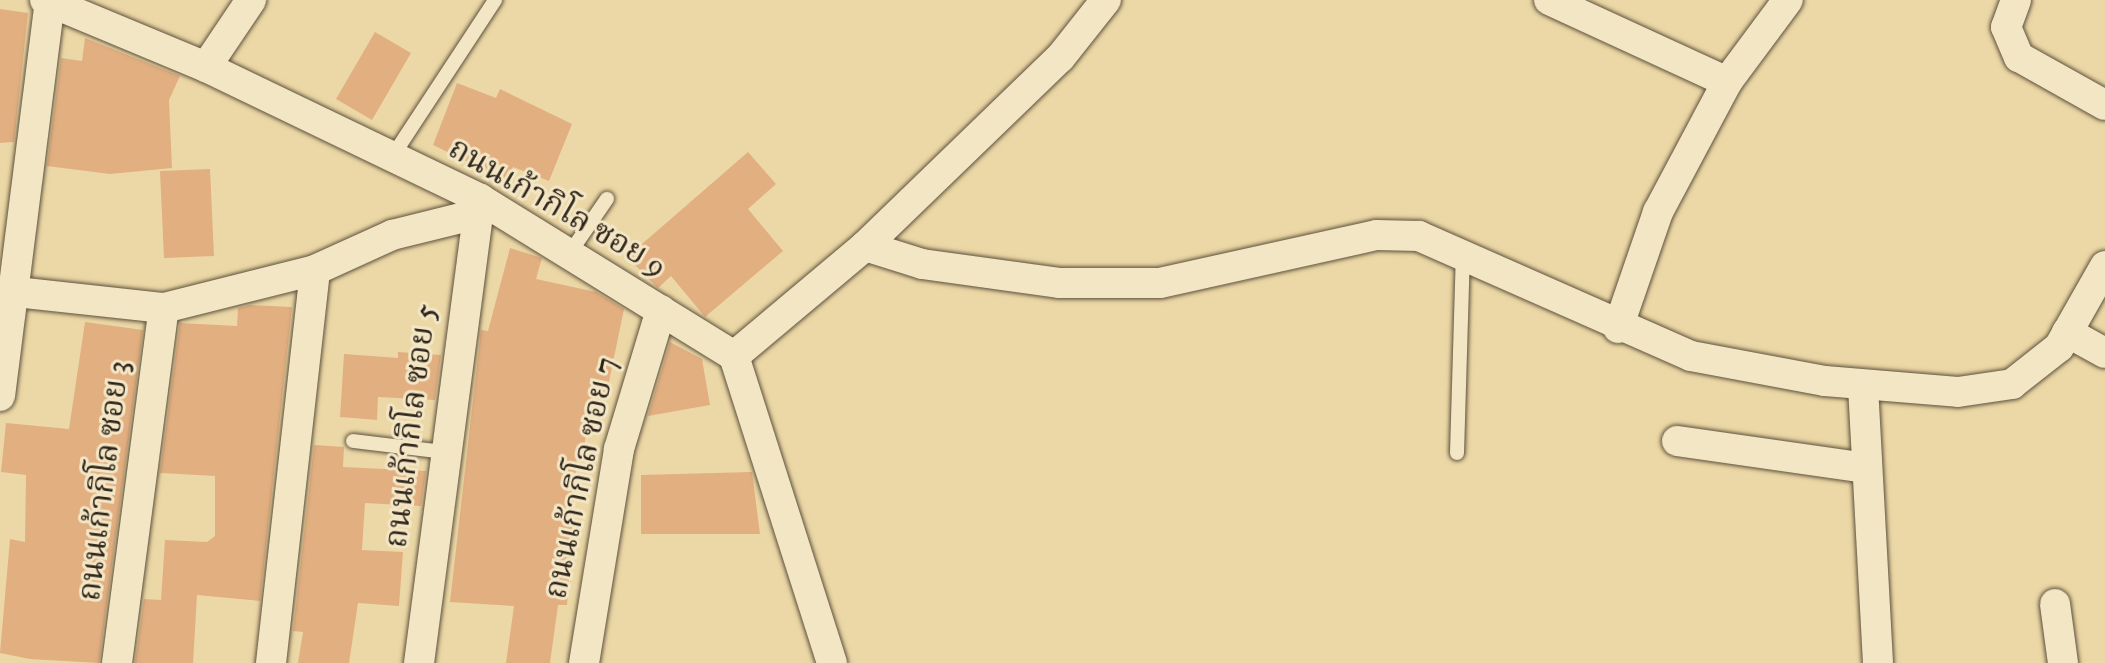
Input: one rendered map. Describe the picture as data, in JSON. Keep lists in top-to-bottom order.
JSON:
{
  "streets": {
    "street": [
      "ถนนเก้ากิโล ซอย 9",
      "ถนนเก้ากิโล ซอย 5",
      "ถนนเก้ากิโล ซอย 7",
      "ถนนเก้ากิโล ซอย 3"
    ]
  },
  "crossings": [
    ["ถนนเก้ากิโล ซอย 9", "ถนนเก้ากิโล ซอย 5"],
    ["ถนนเก้ากิโล ซอย 9", "ถนนเก้ากิโล ซอย 7"]
  ]
}
